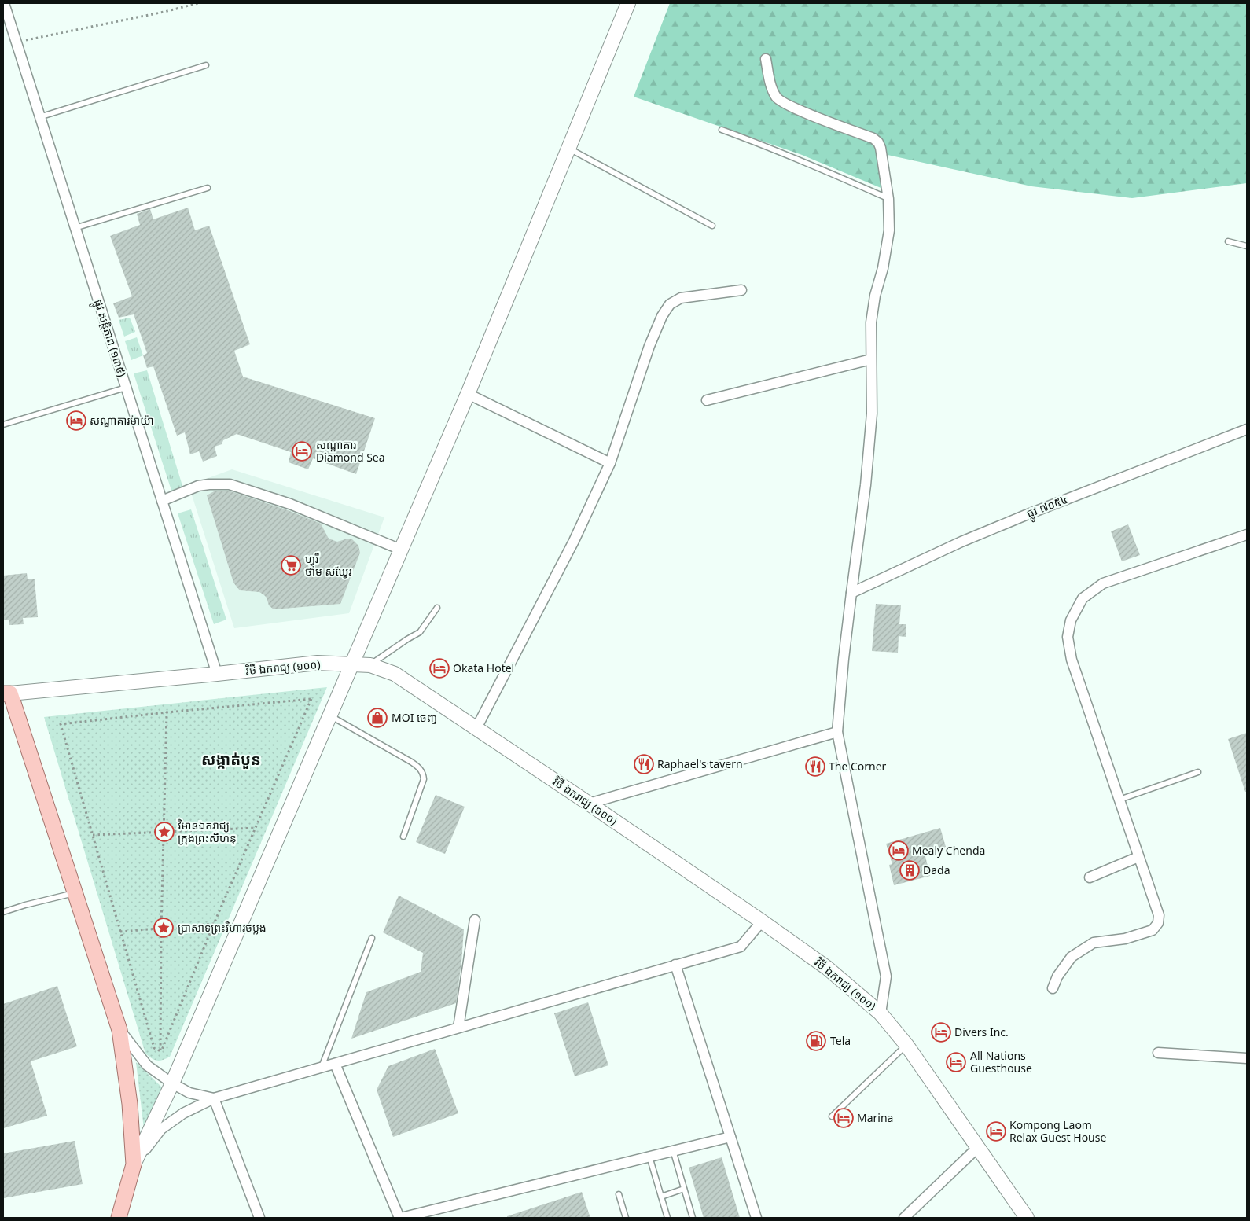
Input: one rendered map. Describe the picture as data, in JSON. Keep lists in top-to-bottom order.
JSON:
{
  "streets": {
    "street": ["ផ្លូវ សន្តិភាព (១៣៥)", "ផ្លូវ ៧០៥៤", "វិថី ឯករាជ្យ (១០០)"]
  },
  "crossings": [
    ["ផ្លូវ សន្តិភាព (១៣៥)", "វិថី ឯករាជ្យ (១០០)"]
  ],
  "districts": ["សង្កាត់បួន"],
  "places": {
    "hotel": [
      "សណ្ឋាគារម៉ាយ៉ា",
      "សណ្ឋាគារ Diamond Sea",
      "Okata Hotel",
      "Mealy Chenda",
      "Divers Inc.",
      "All Nations Guesthouse",
      "Marina",
      "Kompong Laom Relax Guest House"
    ],
    "supermarket": ["ហ្វូរី ថាម សឃ្វែរ"],
    "shop": ["MOI ចេញ"],
    "restaurant": ["Raphael's tavern", "The Corner"],
    "place": ["វិមានឯករាជ្យ ក្រុងព្រះសីហនុ", "ប្រាសាទព្រះវិហារចម្លង"],
    "building": ["Dada"],
    "fuel station": ["Tela"]
  }
}
